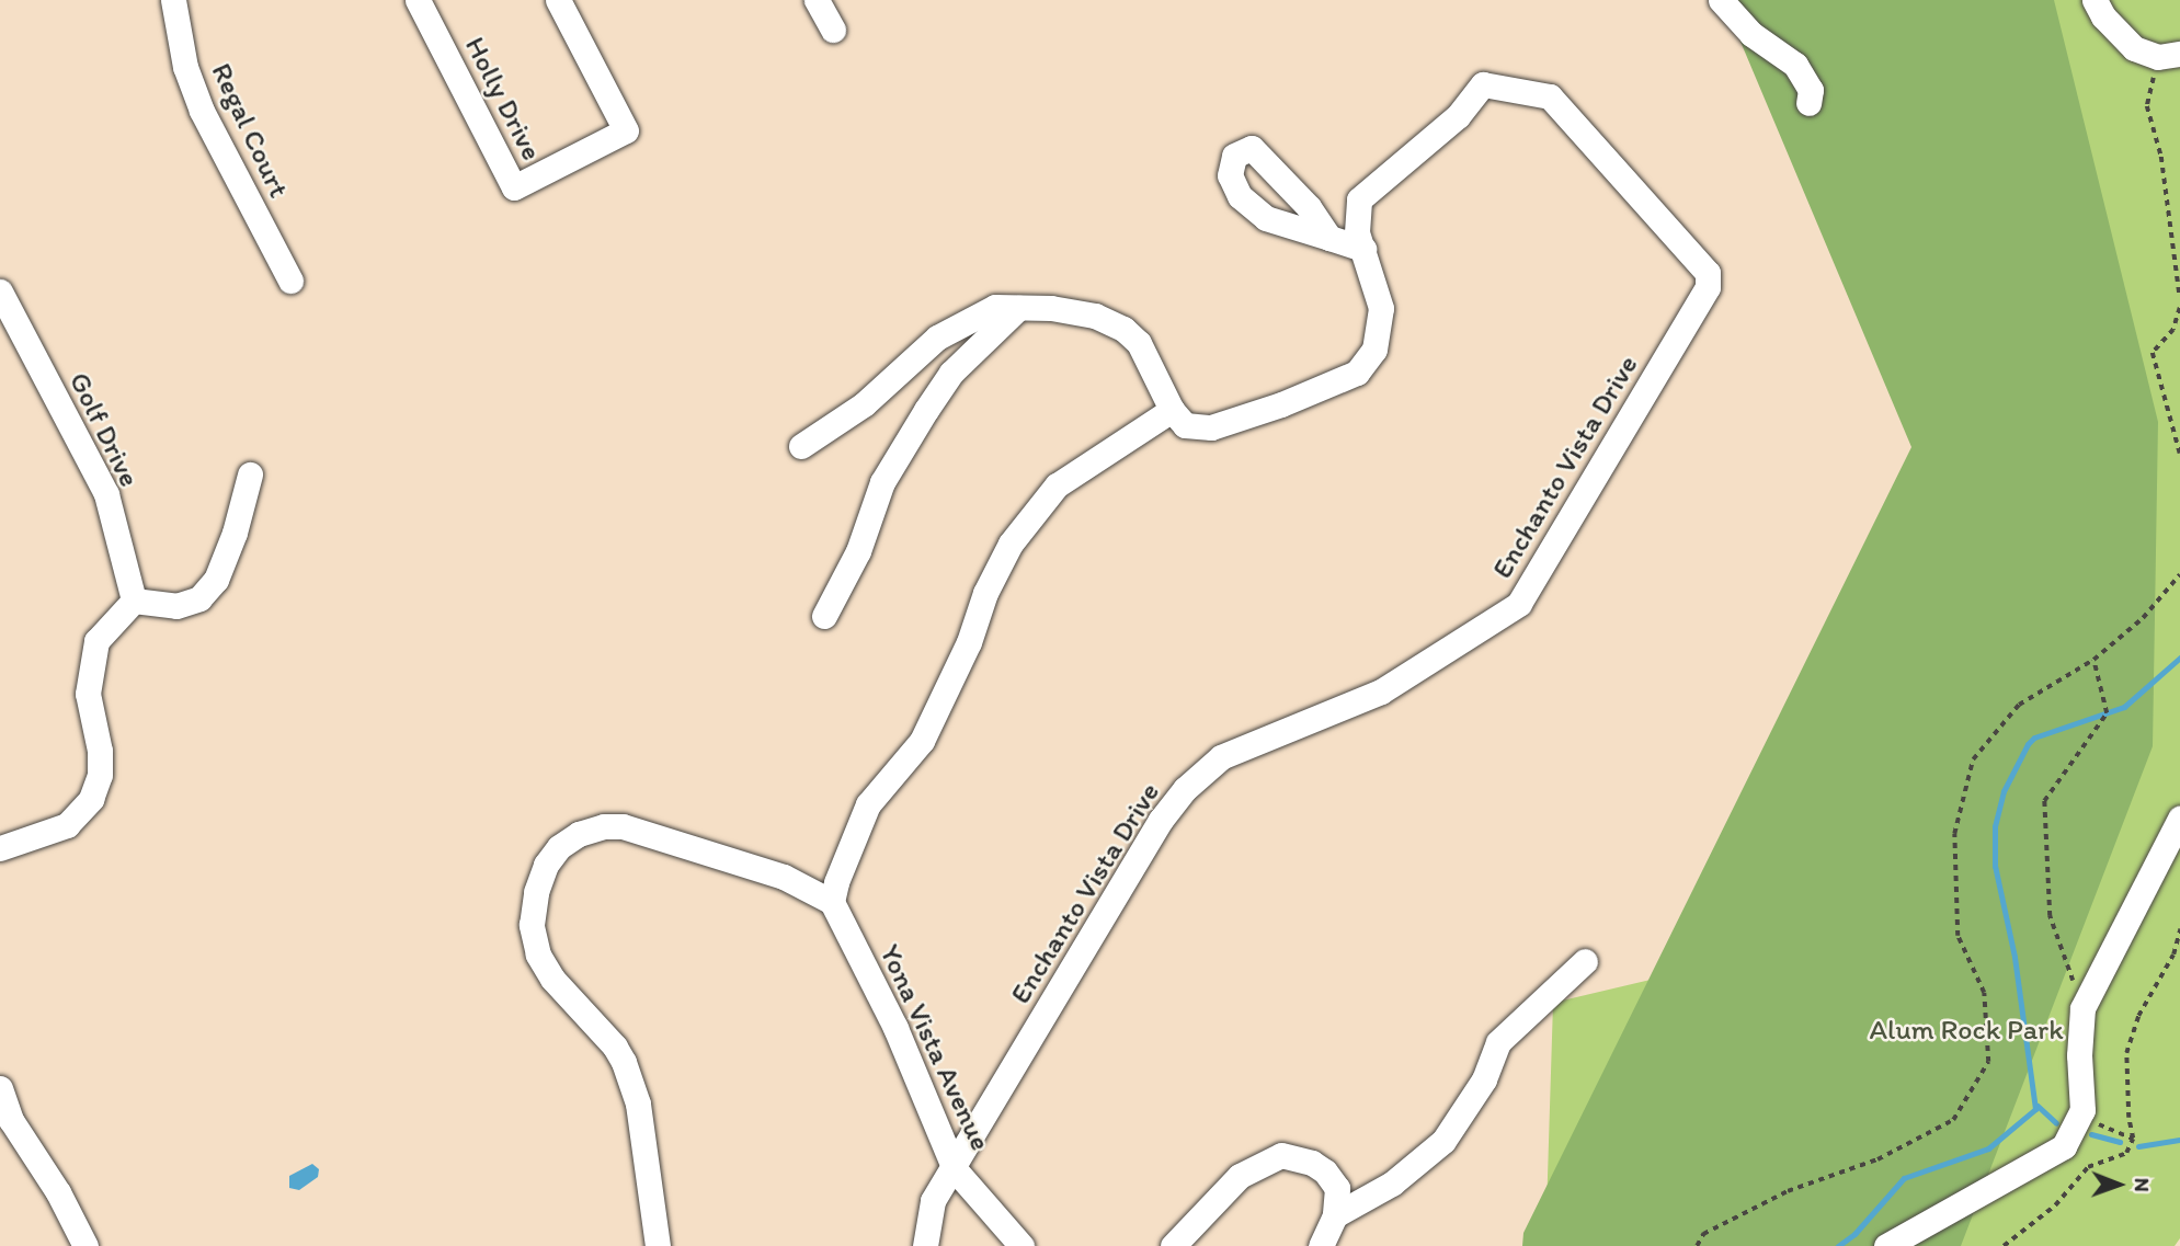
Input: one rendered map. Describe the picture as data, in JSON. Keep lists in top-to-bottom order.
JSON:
{
  "streets": {
    "street": [
      "Holly Drive",
      "Regal Court",
      "Golf Drive",
      "Enchanto Vista Drive",
      "Yona Vista Avenue"
    ]
  },
  "crossings": [
    ["Enchanto Vista Drive", "Yona Vista Avenue"]
  ],
  "parks": ["Alum Rock Park"],
  "north": "right"
}
